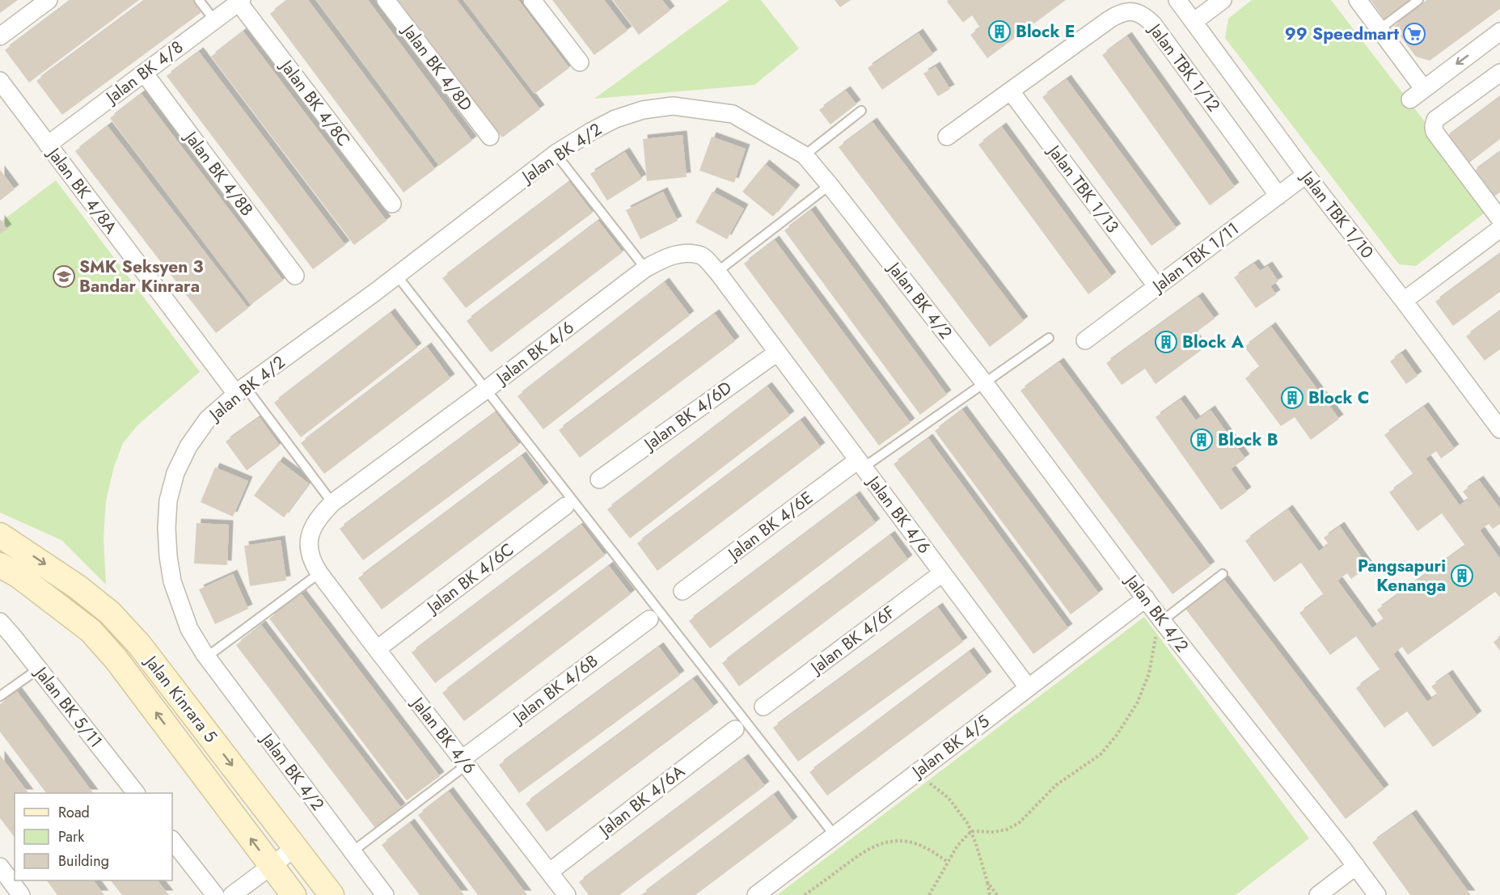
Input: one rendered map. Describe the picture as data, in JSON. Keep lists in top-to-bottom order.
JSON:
{
  "streets": {
    "main road": ["Jalan Kinrara 5"],
    "street": [
      "Jalan BK 4/8D",
      "Jalan TBK 1/12",
      "Jalan BK 4/8",
      "Jalan BK 4/8C",
      "Jalan BK 4/2",
      "Jalan BK 4/8B",
      "Jalan TBK 1/13",
      "Jalan BK 4/8A",
      "Jalan TBK 1/10",
      "Jalan TBK 1/11",
      "Jalan BK 4/6",
      "Jalan BK 4/6D",
      "Jalan BK 4/6E",
      "Jalan BK 4/6C",
      "Jalan BK 4/6F",
      "Jalan BK 4/6B",
      "Jalan BK 5/11",
      "Jalan BK 4/5",
      "Jalan BK 4/6A"
    ]
  },
  "crossings": [
    ["Jalan TBK 1/12", "Jalan TBK 1/13"],
    ["Jalan TBK 1/12", "Jalan TBK 1/11"],
    ["Jalan BK 4/8", "Jalan BK 4/8C"],
    ["Jalan BK 4/8", "Jalan BK 4/8B"],
    ["Jalan BK 4/8", "Jalan BK 4/8A"],
    ["Jalan BK 4/2", "Jalan BK 4/8A"],
    ["Jalan BK 4/2", "Jalan BK 4/5"],
    ["Jalan TBK 1/13", "Jalan TBK 1/11"],
    ["Jalan TBK 1/10", "Jalan TBK 1/11"],
    ["Jalan BK 4/6", "Jalan BK 4/6D"],
    ["Jalan BK 4/6", "Jalan BK 4/6E"],
    ["Jalan BK 4/6", "Jalan BK 4/6C"],
    ["Jalan BK 4/6", "Jalan BK 4/6F"],
    ["Jalan BK 4/6", "Jalan BK 4/6B"],
    ["Jalan BK 4/6", "Jalan BK 4/5"],
    ["Jalan BK 4/6", "Jalan BK 4/6A"]
  ],
  "places": {
    "building": [
      "Block E",
      "Block A",
      "Block C",
      "Block B",
      "Pangsapuri Kenanga"
    ],
    "supermarket": ["99 Speedmart"],
    "school or university": ["SMK Seksyen 3 Bandar Kinrara"]
  },
  "legend": ["Road", "Park", "Building"]
}
